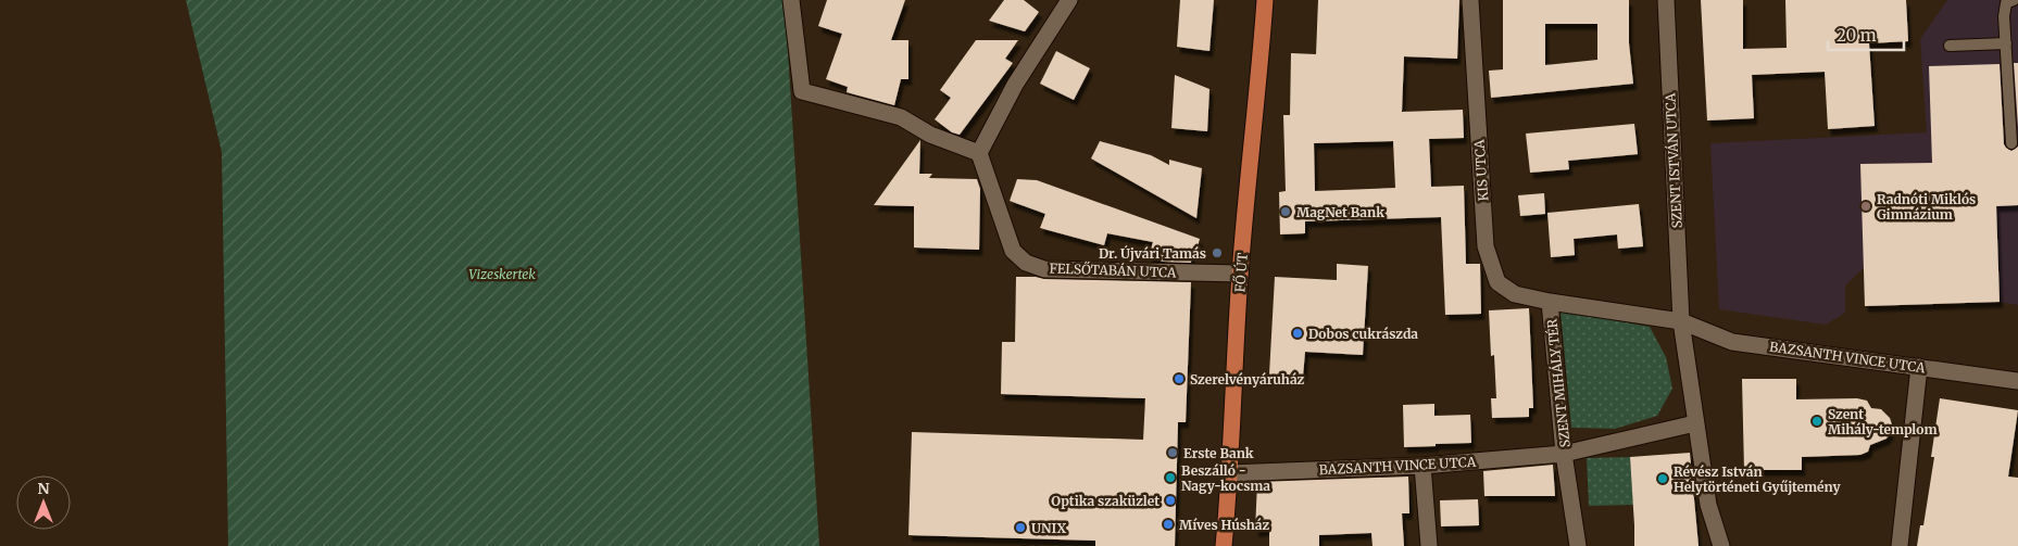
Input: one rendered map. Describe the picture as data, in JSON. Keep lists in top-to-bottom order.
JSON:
{
  "streets": {
    "main road": ["FŐ ÚT"],
    "street": [
      "SZENT ISTVÁN UTCA",
      "KIS UTCA",
      "FELSŐTABÁN UTCA",
      "BAZSANTH VINCE UTCA",
      "SZENT MIHÁLY TÉR"
    ]
  },
  "crossings": [
    ["SZENT ISTVÁN UTCA", "BAZSANTH VINCE UTCA"],
    ["SZENT ISTVÁN UTCA", "SZENT MIHÁLY TÉR"],
    ["KIS UTCA", "SZENT MIHÁLY TÉR"],
    ["FELSŐTABÁN UTCA", "FŐ ÚT"],
    ["FŐ ÚT", "BAZSANTH VINCE UTCA"],
    ["BAZSANTH VINCE UTCA", "SZENT MIHÁLY TÉR"]
  ],
  "parks": ["Vizeskertek"],
  "places": [
    "Radnóti Miklós Gimnázium",
    "MagNet Bank",
    "Dr. Újvári Tamás",
    "Dobos cukrászda",
    "Szerelvényáruház",
    "Szent Mihály-templom",
    "Erste Bank",
    "Beszálló - Nagy-kocsma",
    "Révész István Helytörténeti Gyűjtemény",
    "Optika szaküzlet",
    "Míves Húsház",
    "UNIX"
  ],
  "scale_bar": "20 m",
  "north": "top"
}
